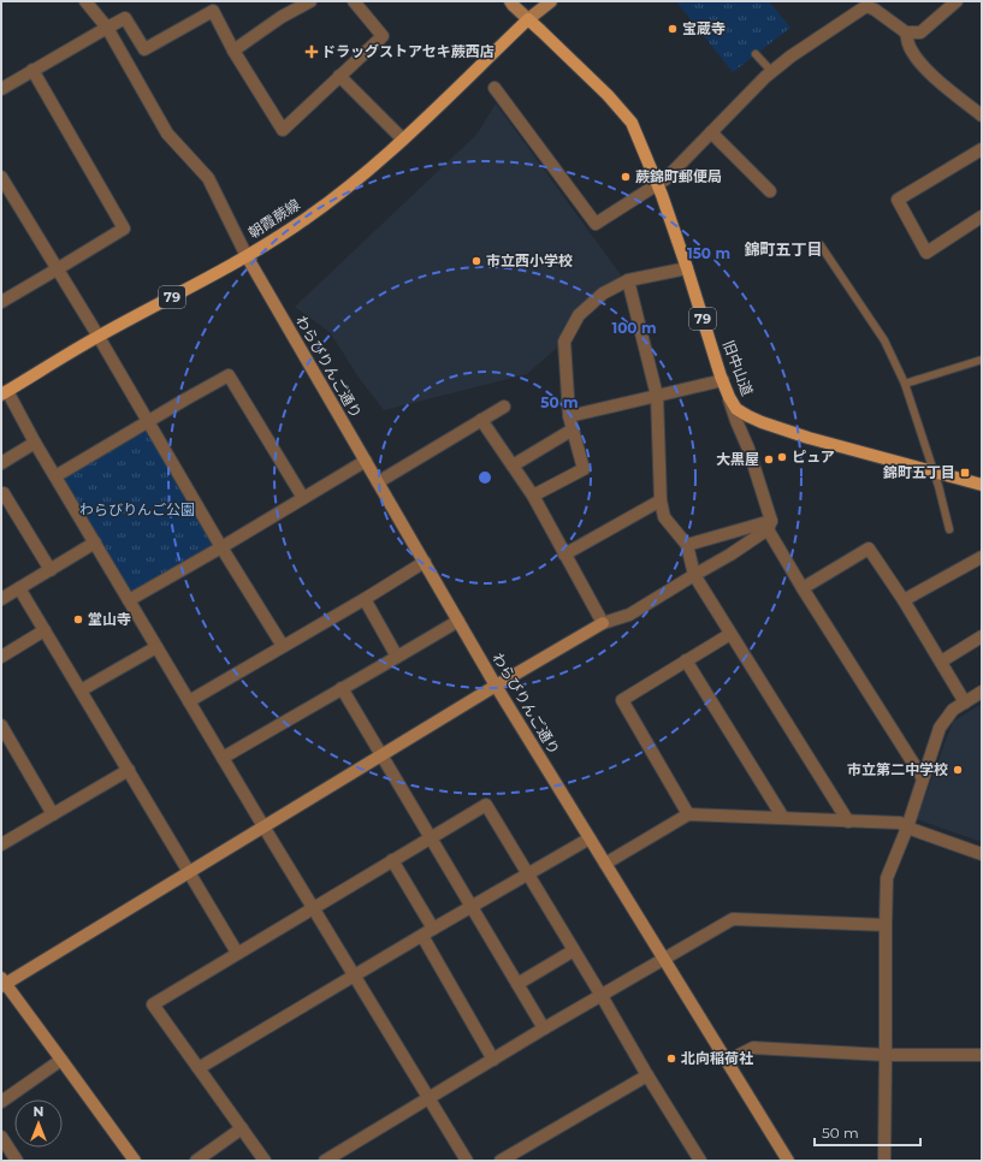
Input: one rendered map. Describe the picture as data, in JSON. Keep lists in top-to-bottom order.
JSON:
{
  "streets": {
    "main road": ["朝霞蕨線", "79", "旧中山道"],
    "street": ["わらびりんご通り"]
  },
  "crossings": [
    ["朝霞蕨線", "わらびりんご通り"],
    ["朝霞蕨線", "旧中山道"]
  ],
  "districts": ["錦町五丁目"],
  "parks": ["わらびりんご公園"],
  "places": {
    "other": [
      "宝蔵寺",
      "蕨錦町郵便局",
      "市立西小学校",
      "ピュア",
      "大黒屋",
      "堂山寺",
      "市立第二中学校",
      "北向稲荷社"
    ],
    "health": ["ドラッグストアセキ蕨西店"],
    "transit": ["錦町五丁目"]
  },
  "scale_bar": "50 m",
  "north": "top",
  "rings": ["150 m", "100 m", "50 m"]
}
